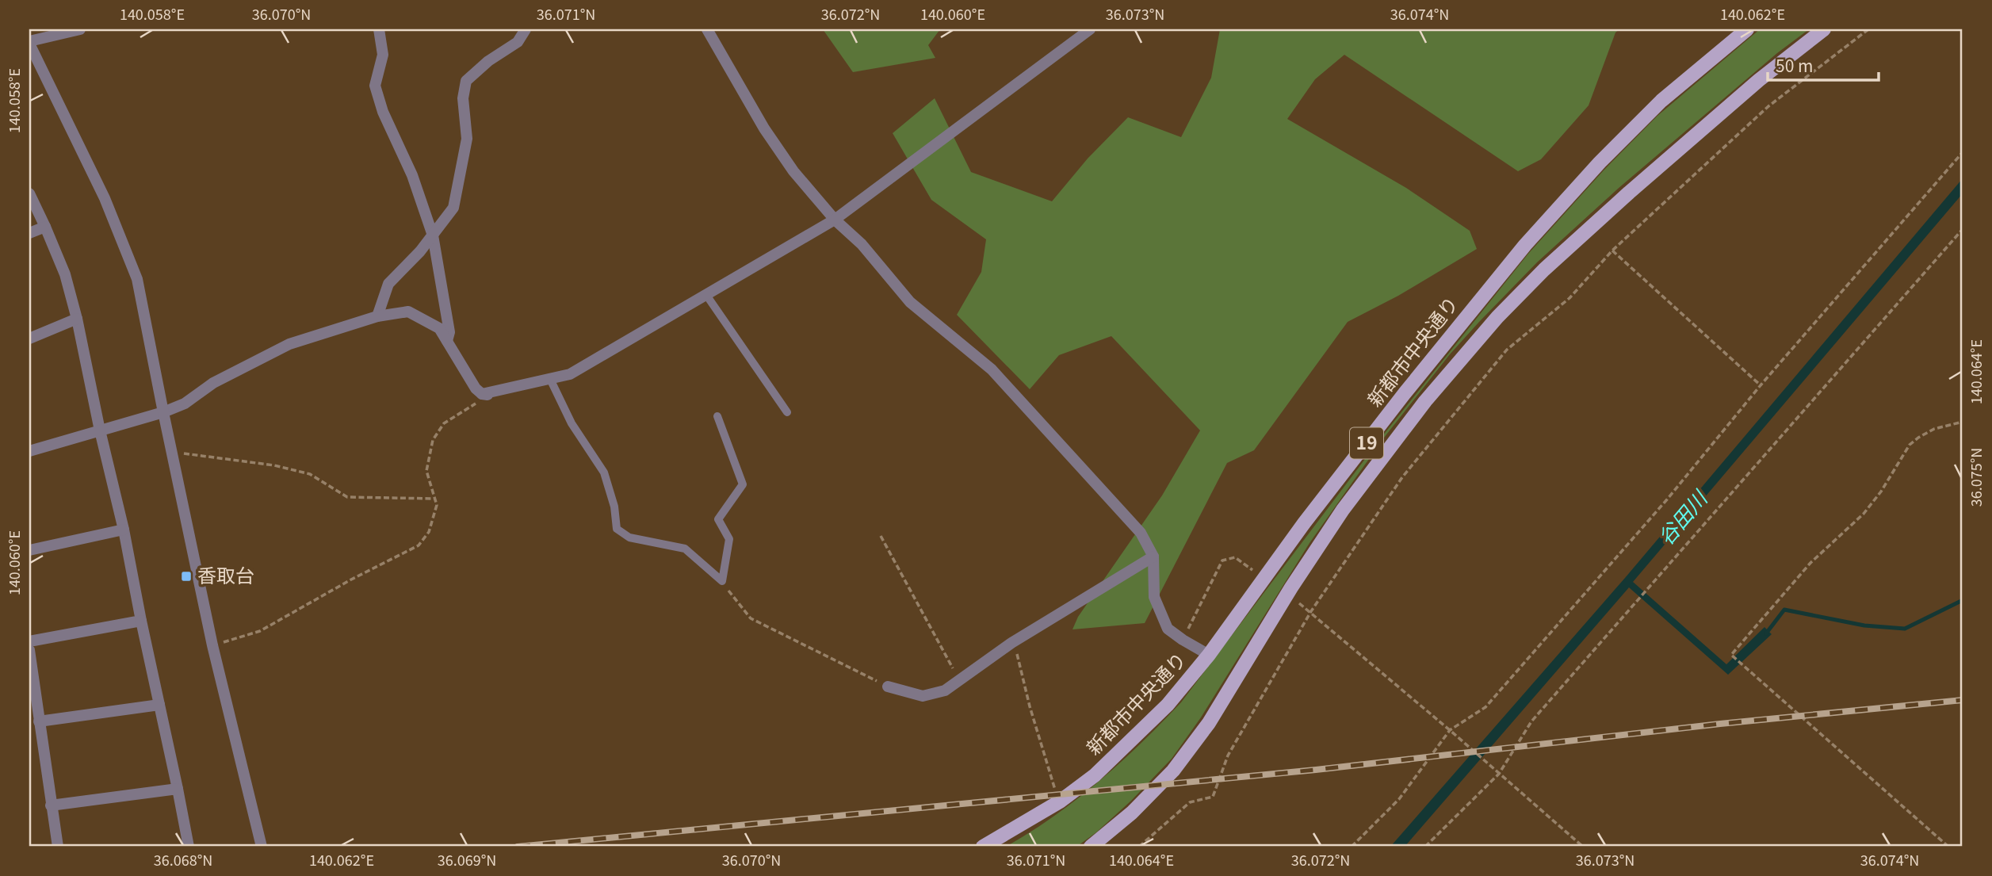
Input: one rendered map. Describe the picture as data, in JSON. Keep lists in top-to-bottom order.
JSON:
{
  "streets": {
    "main road": ["新都市中央通り", "19"]
  },
  "water": ["谷田川"],
  "places": {
    "transit": ["香取台"]
  },
  "scale_bar": "50 m",
  "coordinates": [
    "140.058°E",
    "36.070°N",
    "36.071°N",
    "36.072°N",
    "140.060°E",
    "36.073°N",
    "36.074°N",
    "140.062°E",
    "140.064°E",
    "36.075°N",
    "36.068°N",
    "36.069°N"
  ]
}
